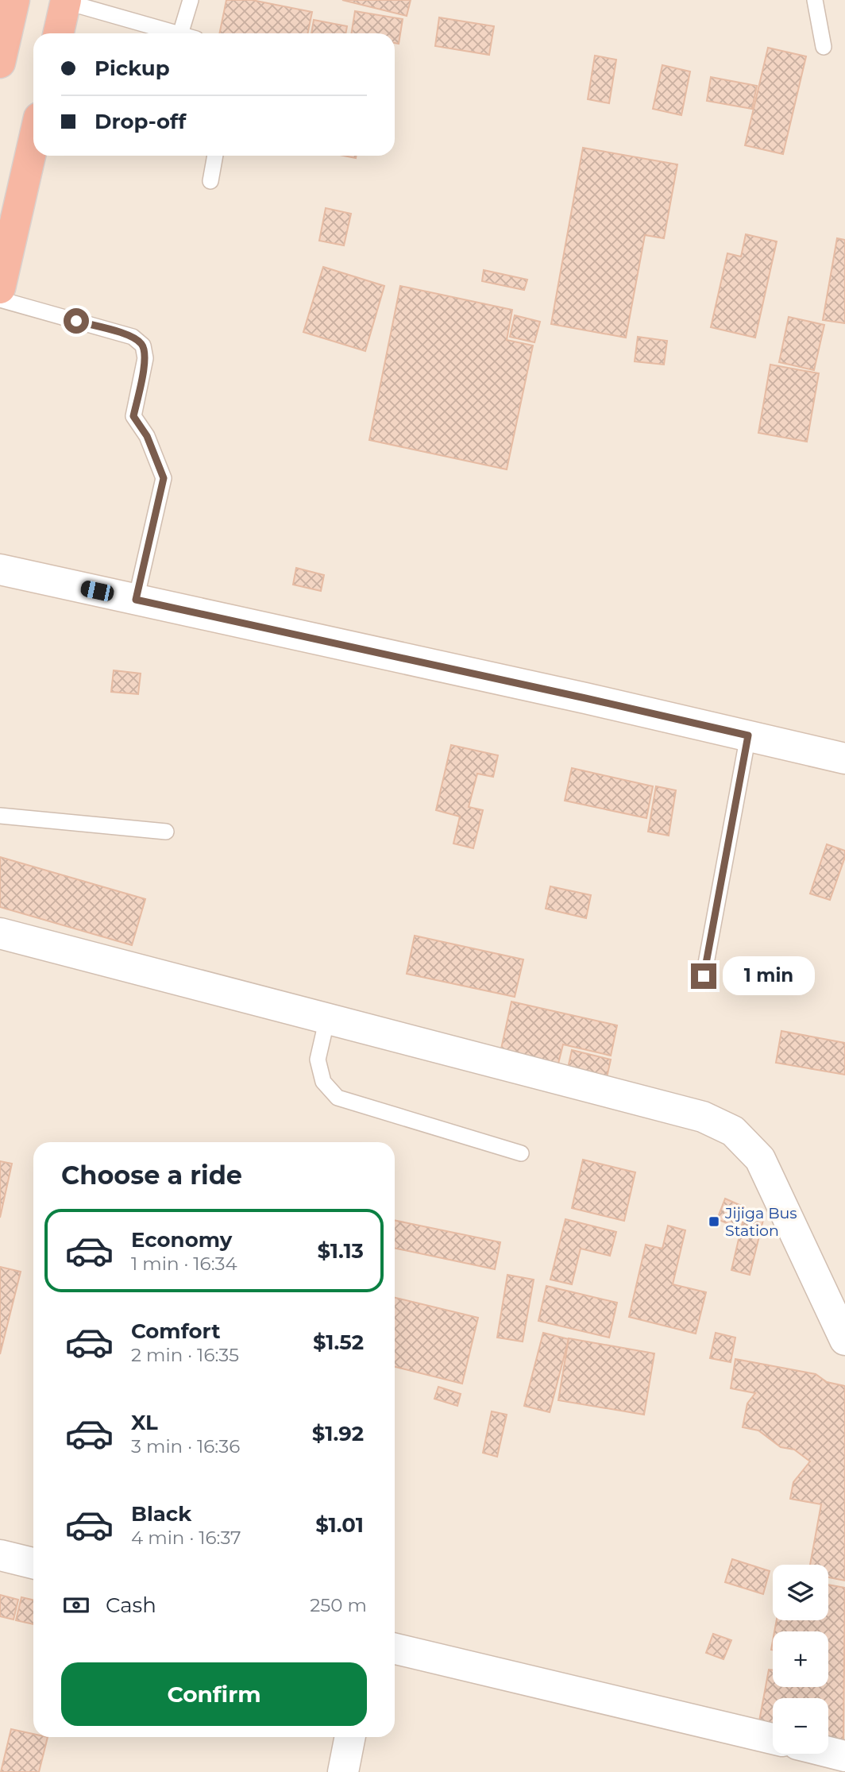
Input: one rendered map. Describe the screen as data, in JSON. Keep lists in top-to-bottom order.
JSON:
{
  "places": {
    "transit": ["Jijiga Bus Station"]
  },
  "page": {
    "banner": ["Pickup", "Drop-off"],
    "bubble": "1 min",
    "heading": "Choose a ride",
    "list": [
      {
        "name": "Economy",
        "note": "1 min · 16:34",
        "value": "$1.13"
      },
      {
        "name": "Comfort",
        "note": "2 min · 16:35",
        "value": "$1.52"
      },
      {
        "name": "XL",
        "note": "3 min · 16:36",
        "value": "$1.92"
      },
      {
        "name": "Black",
        "note": "4 min · 16:37",
        "value": "$1.01"
      }
    ],
    "map_buttons": ["+", "−"],
    "pay": ["Cash", "250 m"],
    "buttons": "Confirm"
  }
}
